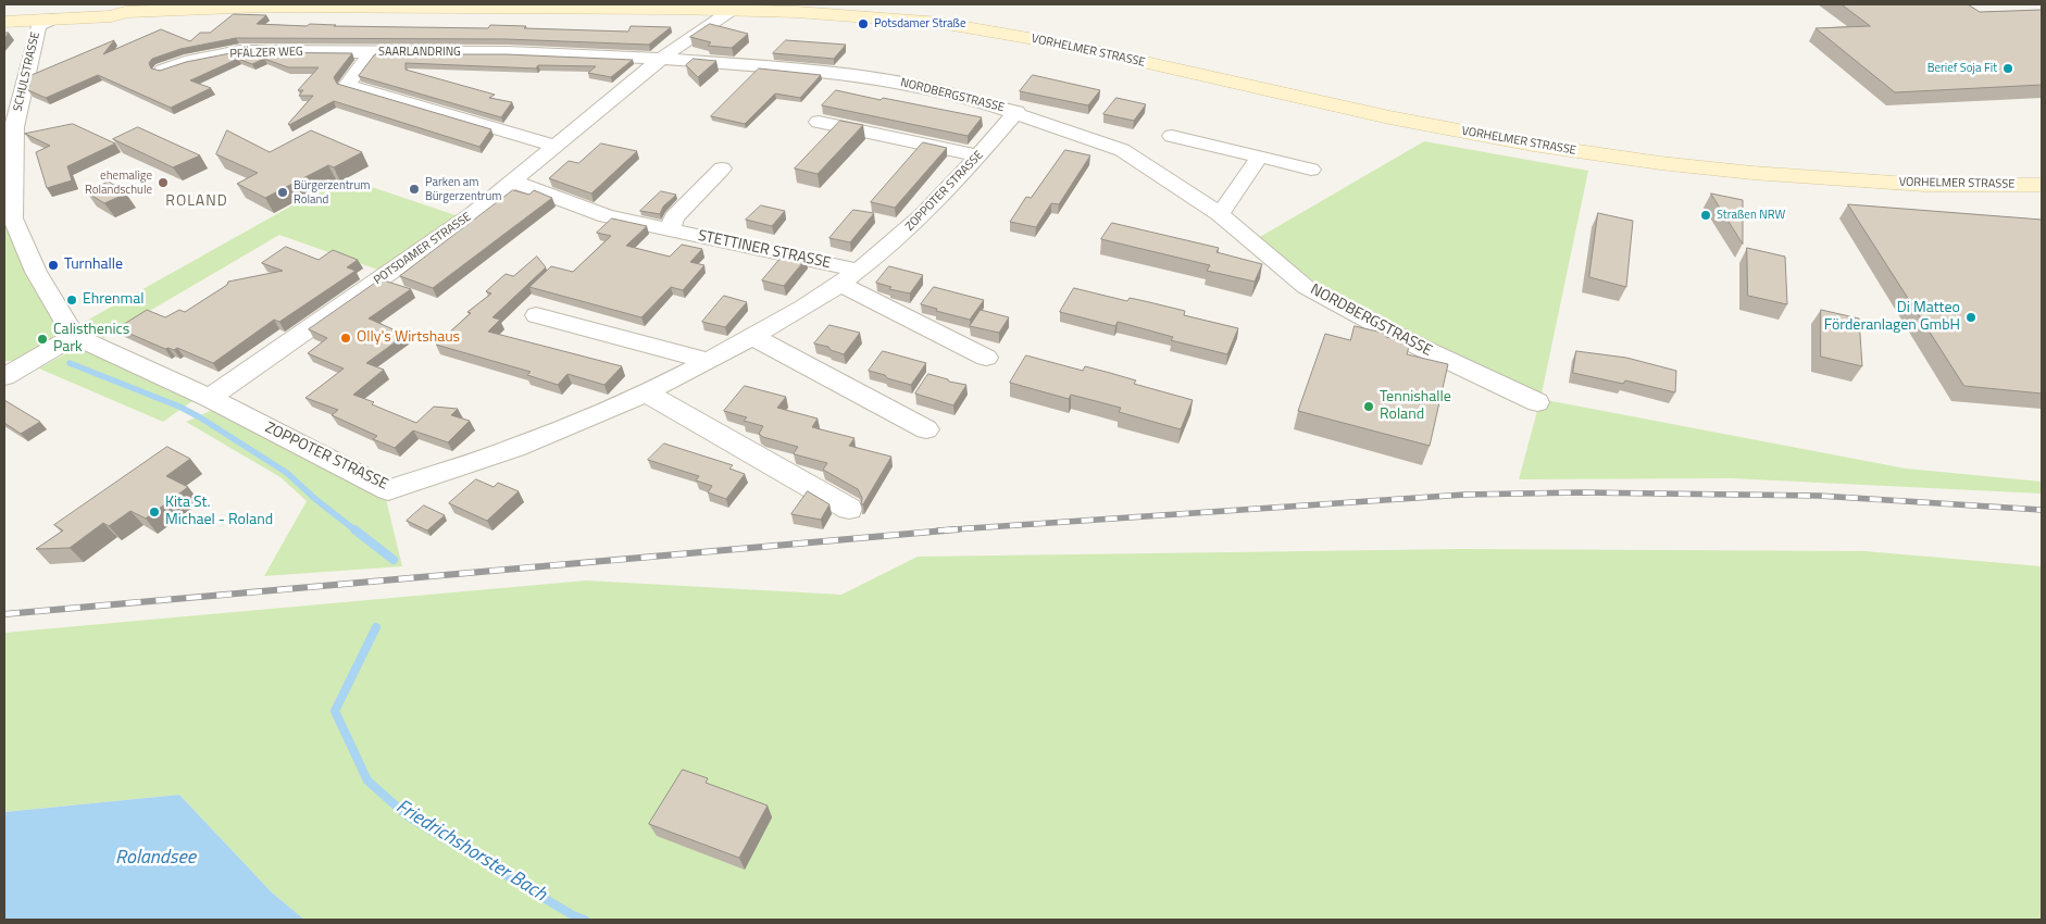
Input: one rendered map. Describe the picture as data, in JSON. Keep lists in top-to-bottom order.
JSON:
{
  "streets": {
    "main road": ["VORHELMER STRASSE"],
    "street": [
      "SAARLANDRING",
      "PFÄLZER WEG",
      "SCHULSTRASSE",
      "NORDBERGSTRASSE",
      "ZOPPOTER STRASSE",
      "POTSDAMER STRASSE",
      "STETTINER STRASSE"
    ]
  },
  "crossings": [
    ["VORHELMER STRASSE", "SCHULSTRASSE"],
    ["VORHELMER STRASSE", "POTSDAMER STRASSE"],
    ["SAARLANDRING", "PFÄLZER WEG"],
    ["SAARLANDRING", "NORDBERGSTRASSE"],
    ["SAARLANDRING", "POTSDAMER STRASSE"],
    ["SCHULSTRASSE", "ZOPPOTER STRASSE"],
    ["NORDBERGSTRASSE", "ZOPPOTER STRASSE"],
    ["NORDBERGSTRASSE", "POTSDAMER STRASSE"],
    ["ZOPPOTER STRASSE", "POTSDAMER STRASSE"],
    ["ZOPPOTER STRASSE", "STETTINER STRASSE"],
    ["POTSDAMER STRASSE", "STETTINER STRASSE"]
  ],
  "districts": ["ROLAND"],
  "water": ["Friedrichshorster Bach", "Rolandsee"],
  "places": [
    "Potsdamer Straße",
    "Berief Soja Fit",
    "ehemalige Rolandschule",
    "Parken am Bürgerzentrum",
    "Bürgerzentrum Roland",
    "Straßen NRW",
    "Turnhalle",
    "Ehrenmal",
    "Di Matteo Förderanlagen GmbH",
    "Olly's Wirtshaus",
    "Calisthenics Park",
    "Tennishalle Roland",
    "Kita St. Michael - Roland"
  ]
}
